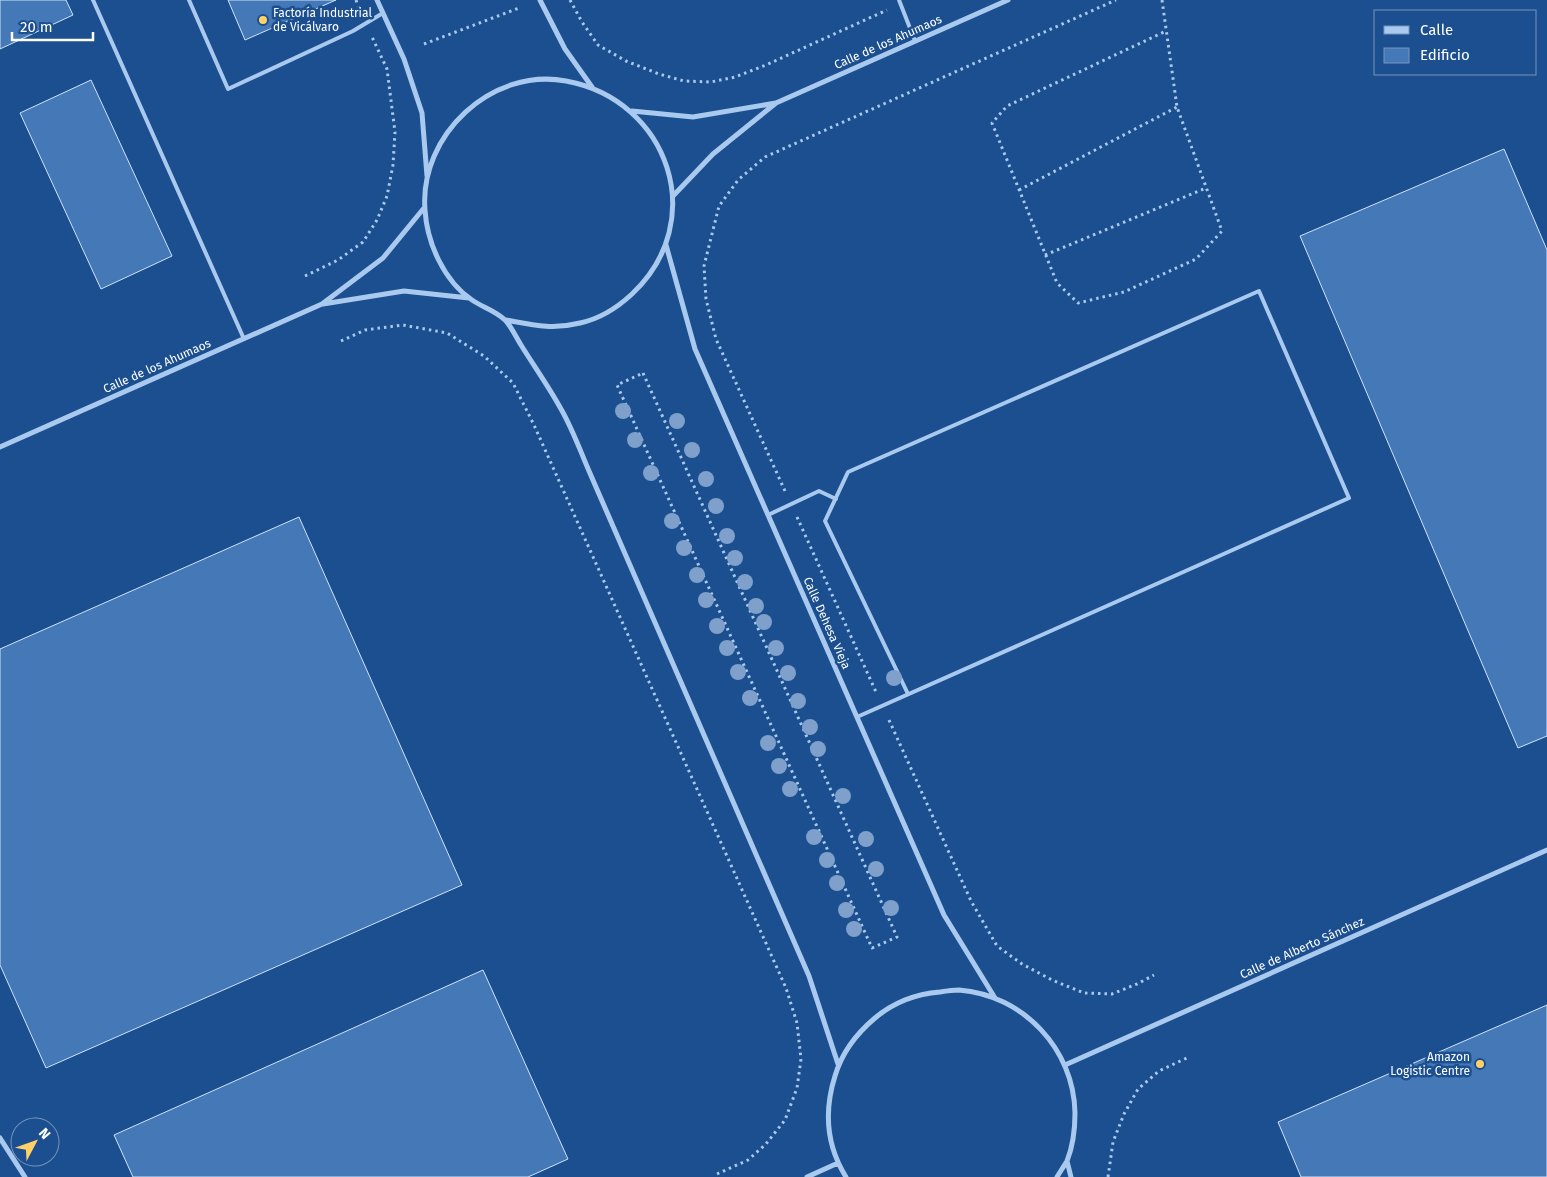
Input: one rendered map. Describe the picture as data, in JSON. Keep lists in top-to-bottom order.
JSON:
{
  "streets": {
    "street": ["Calle de los Ahumaos", "Calle Dehesa Vieja", "Calle de Alberto Sánchez"]
  },
  "places": ["Factoría Industrial de Vicálvaro", "Amazon Logistic Centre"],
  "legend": ["Calle", "Edificio"],
  "scale_bar": "20 m",
  "north": "top right"
}
